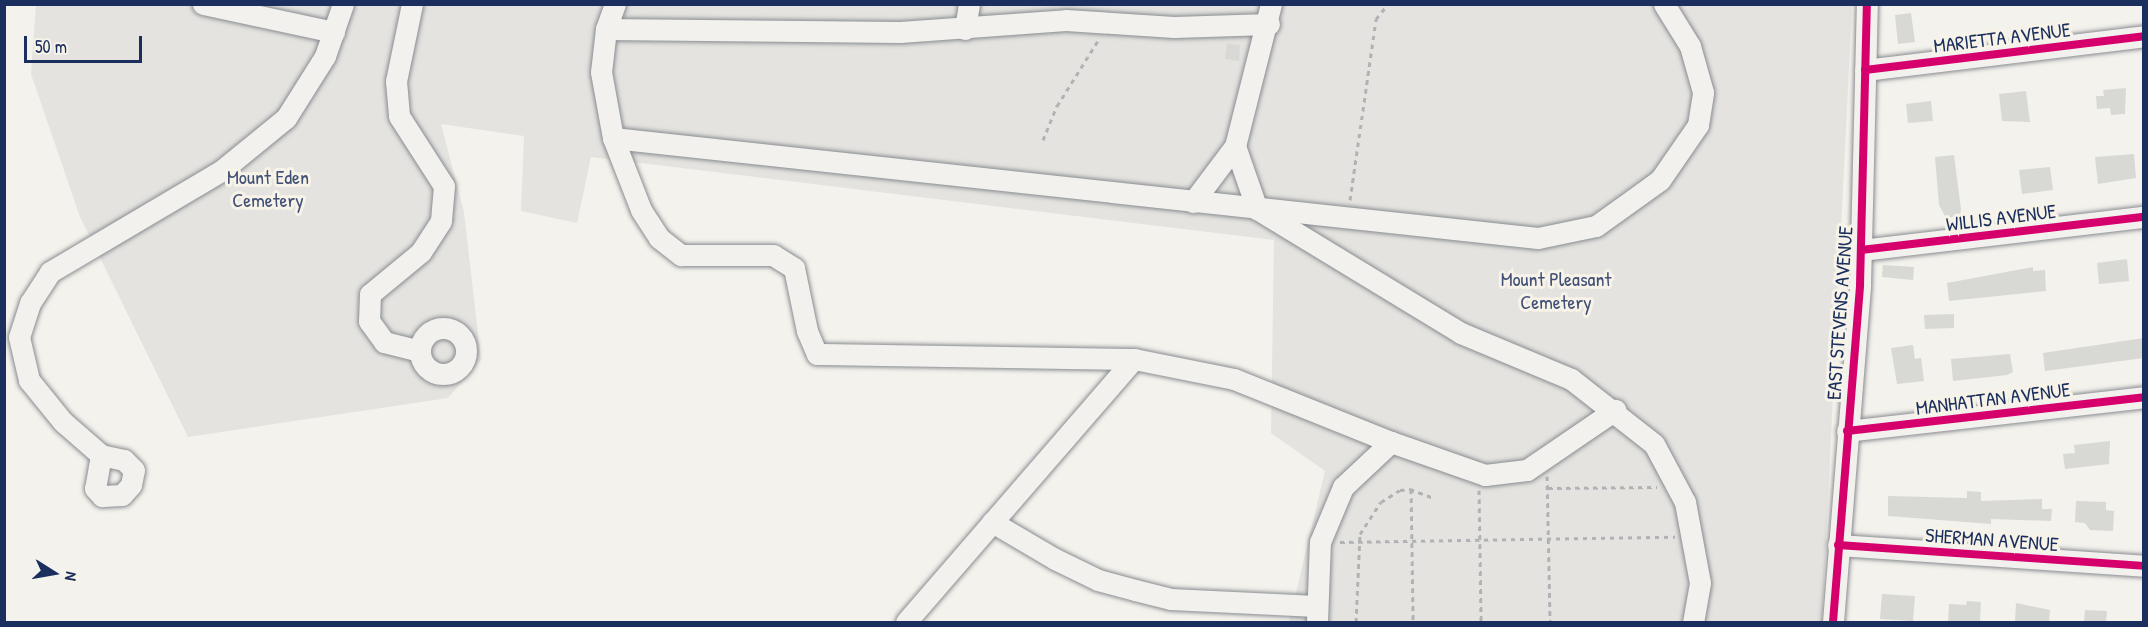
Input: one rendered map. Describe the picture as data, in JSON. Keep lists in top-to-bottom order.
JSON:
{
  "streets": {
    "street": [
      "MARIETTA AVENUE",
      "WILLIS AVENUE",
      "EAST STEVENS AVENUE",
      "MANHATTAN AVENUE",
      "SHERMAN AVENUE"
    ]
  },
  "crossings": [
    ["MARIETTA AVENUE", "EAST STEVENS AVENUE"],
    ["WILLIS AVENUE", "EAST STEVENS AVENUE"],
    ["EAST STEVENS AVENUE", "MANHATTAN AVENUE"],
    ["EAST STEVENS AVENUE", "SHERMAN AVENUE"]
  ],
  "parks": ["Mount Eden Cemetery", "Mount Pleasant Cemetery"],
  "scale_bar": "50 m",
  "north": "right"
}
